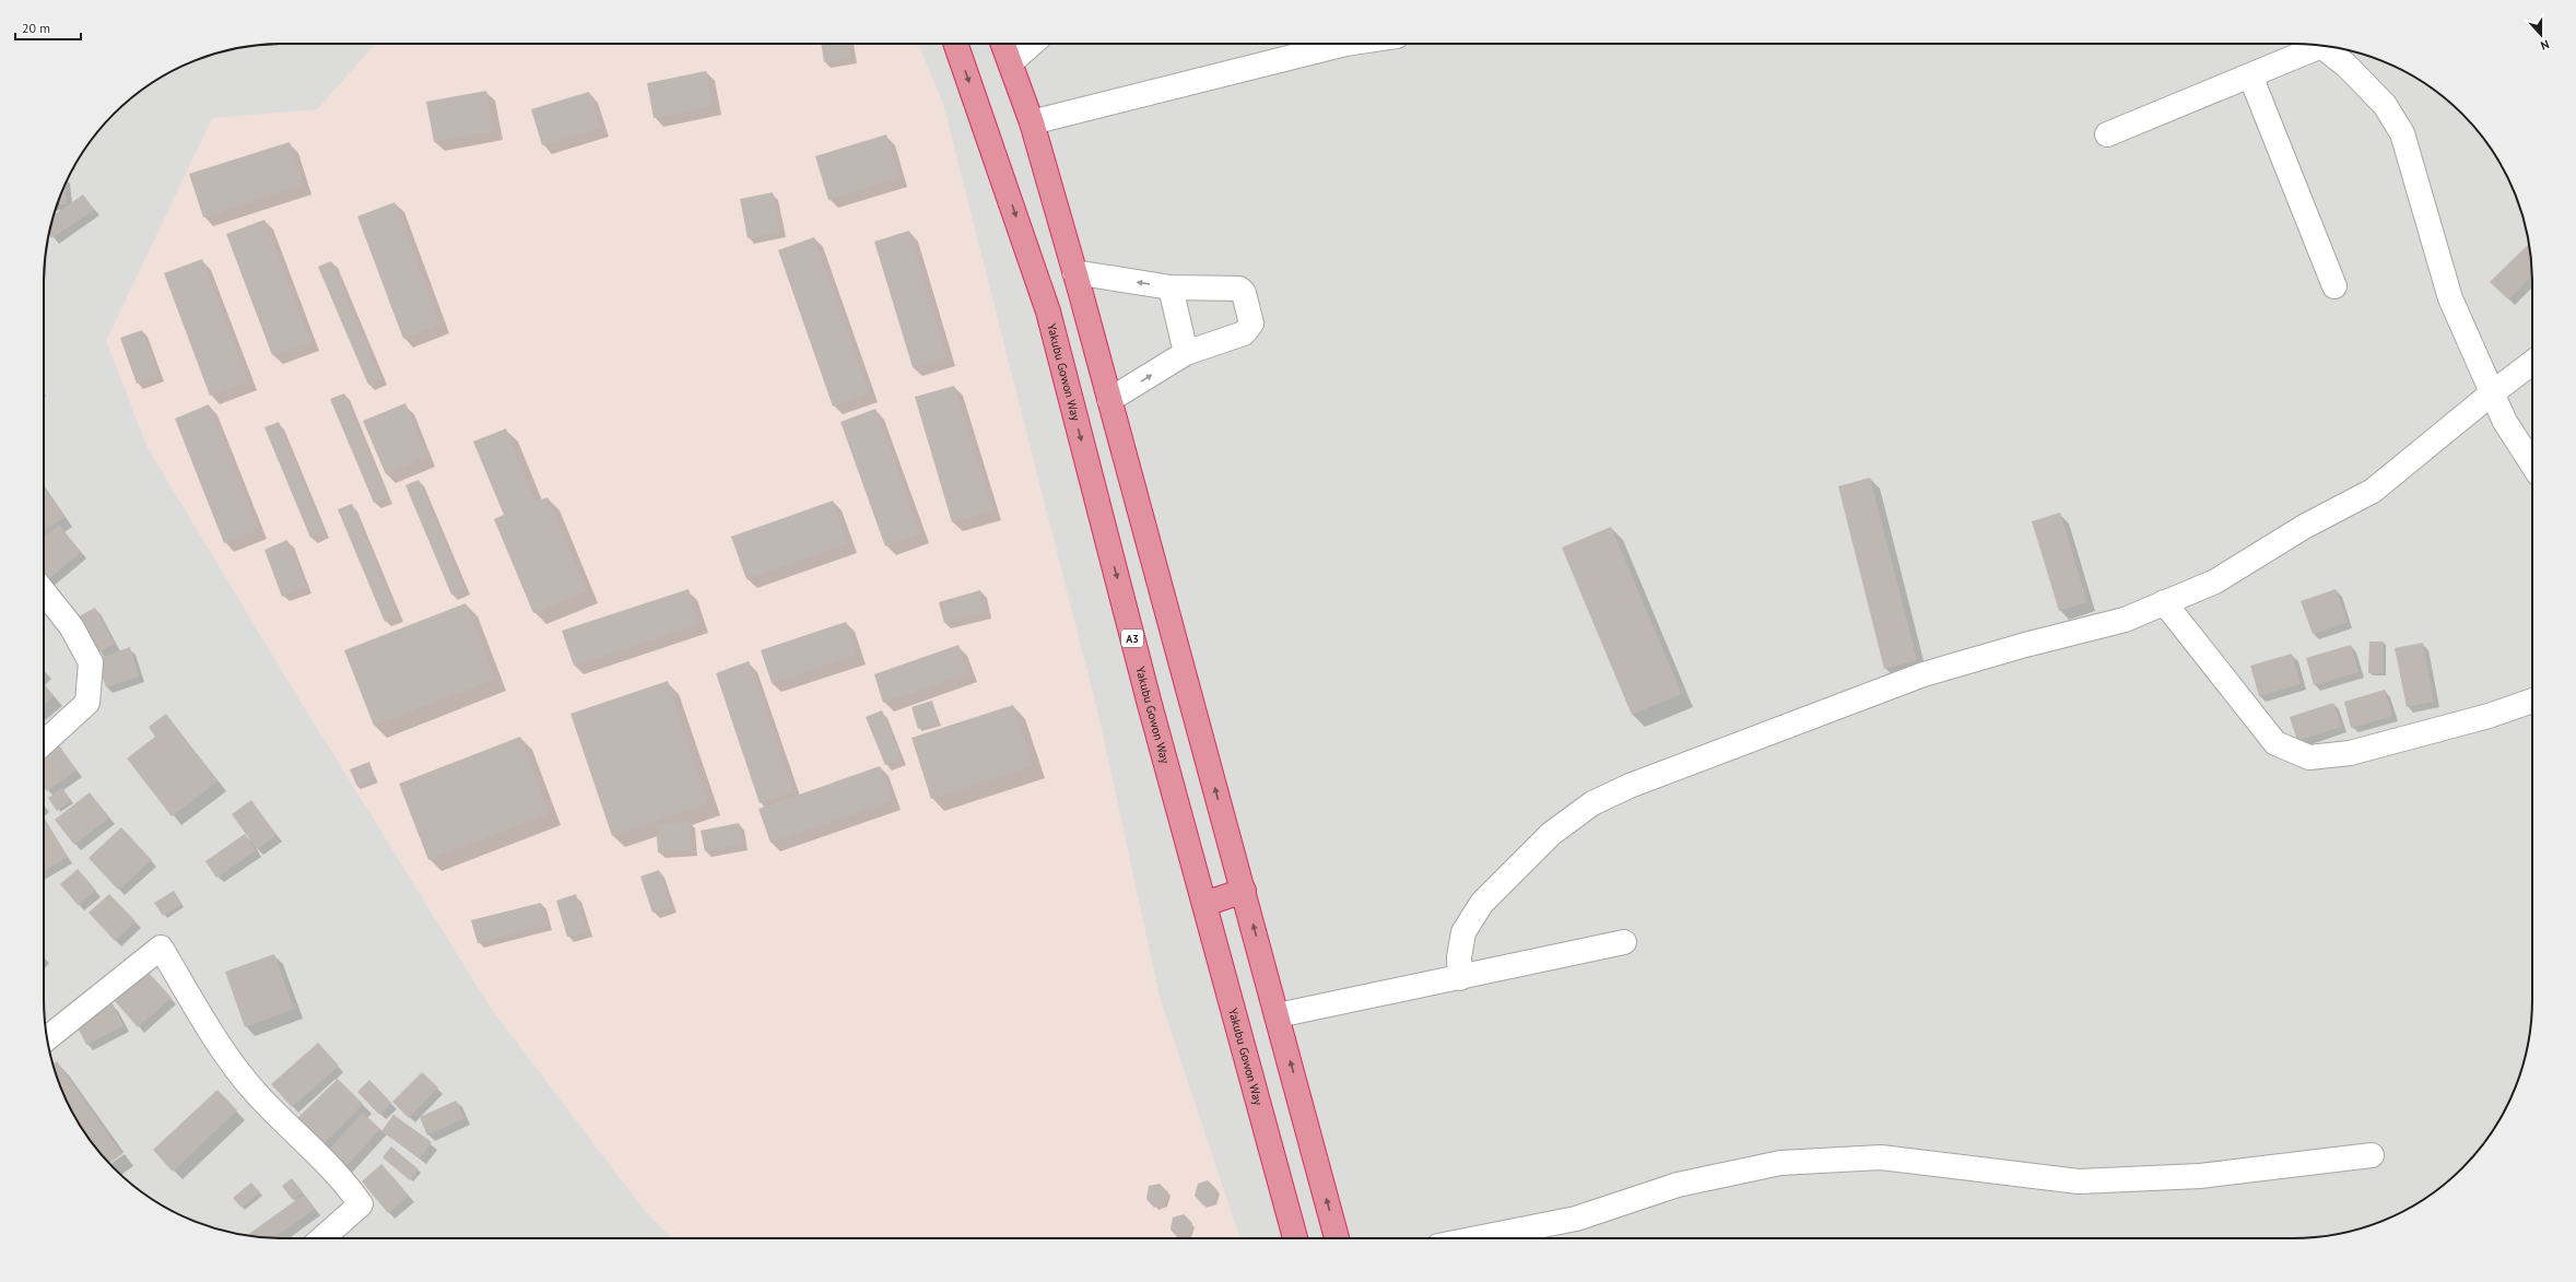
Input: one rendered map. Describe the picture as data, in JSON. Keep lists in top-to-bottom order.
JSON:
{
  "streets": {
    "highway": ["Yakubu Gowon Way", "A3"]
  },
  "scale_bar": "20 m",
  "north": "bottom"
}
